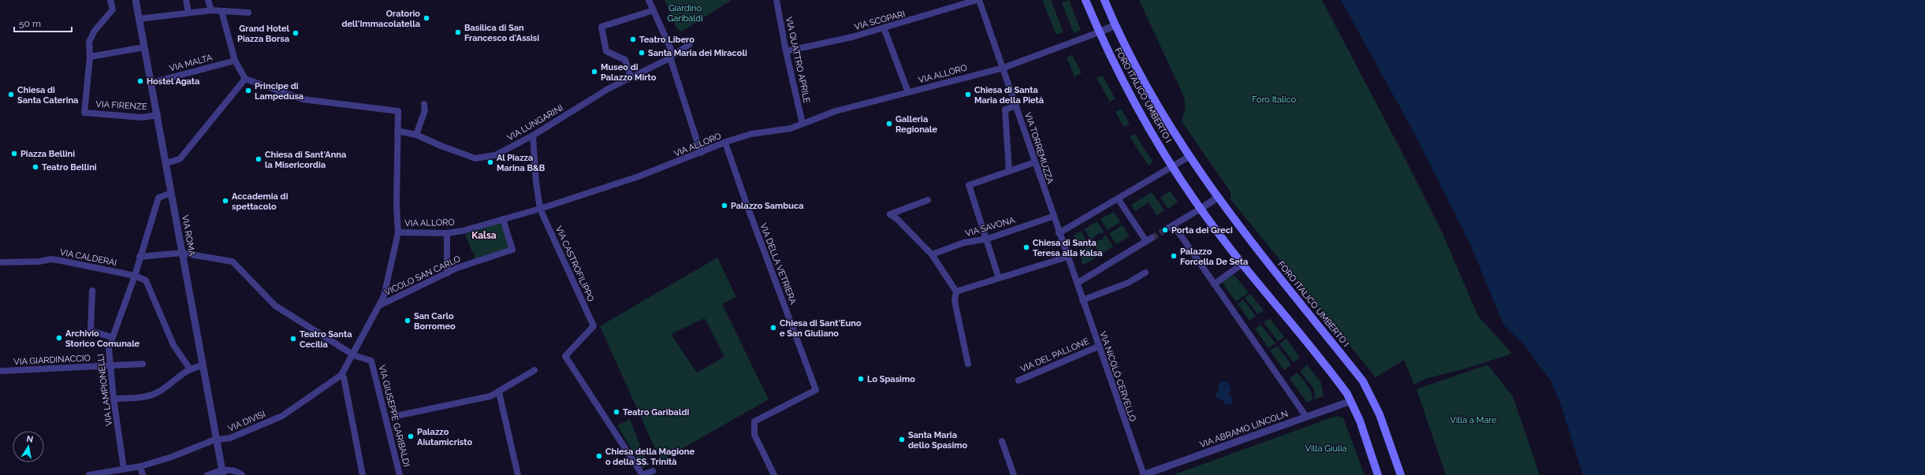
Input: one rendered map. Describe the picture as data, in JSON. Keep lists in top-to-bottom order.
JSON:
{
  "streets": {
    "main road": ["FORO ITALICO UMBERTO I"],
    "street": [
      "VIA SCOPARI",
      "VIA QUATTRO APRILE",
      "VIA MALTA",
      "VIA ALLORO",
      "VIA FIRENZE",
      "VIA LUNGARINI",
      "VIA TORREMUZZA",
      "VIA SAVONA",
      "VIA ROMA",
      "VIA CALDERAI",
      "VIA CASTROFILIPPO",
      "VIA DELLA VETRIERA",
      "VICOLO SAN CARLO",
      "VIA DEL PALLONE",
      "VIA GIARDINACCIO",
      "VIA NICOLÒ CERVELLO",
      "VIA LAMPIONELLI",
      "VIA GIUSEPPE GARIBALDI",
      "VIA DIVISI",
      "VIA ABRAMO LINCOLN"
    ]
  },
  "crossings": [
    ["VIA SCOPARI", "VIA QUATTRO APRILE"],
    ["VIA SCOPARI", "VIA TORREMUZZA"],
    ["VIA QUATTRO APRILE", "VIA ALLORO"],
    ["VIA MALTA", "VIA ROMA"],
    ["VIA ALLORO", "FORO ITALICO UMBERTO I"],
    ["VIA ALLORO", "VIA TORREMUZZA"],
    ["VIA ALLORO", "VIA CASTROFILIPPO"],
    ["VIA ALLORO", "VIA DELLA VETRIERA"],
    ["VIA ALLORO", "VICOLO SAN CARLO"],
    ["VIA ALLORO", "VIA DIVISI"],
    ["FORO ITALICO UMBERTO I", "VIA ABRAMO LINCOLN"],
    ["VIA FIRENZE", "VIA ROMA"],
    ["VIA LUNGARINI", "VIA CASTROFILIPPO"],
    ["VIA LUNGARINI", "VIA DIVISI"],
    ["VIA TORREMUZZA", "VIA SAVONA"],
    ["VIA TORREMUZZA", "VIA NICOLÒ CERVELLO"],
    ["VIA ROMA", "VIA LAMPIONELLI"],
    ["VIA ROMA", "VIA DIVISI"],
    ["VIA CALDERAI", "VIA LAMPIONELLI"],
    ["VICOLO SAN CARLO", "VIA DIVISI"],
    ["VIA DEL PALLONE", "VIA NICOLÒ CERVELLO"],
    ["VIA GIARDINACCIO", "VIA LAMPIONELLI"],
    ["VIA NICOLÒ CERVELLO", "VIA ABRAMO LINCOLN"],
    ["VIA LAMPIONELLI", "VIA DIVISI"],
    ["VIA GIUSEPPE GARIBALDI", "VIA DIVISI"]
  ],
  "districts": ["Kalsa"],
  "parks": [
    "Giardino Garibaldi",
    "Foro Italico",
    "Villa a Mare",
    "Villa Giulia"
  ],
  "places": [
    "Oratorio dell'Immacolatella",
    "Basilica di San Francesco d'Assisi",
    "Grand Hotel Piazza Borsa",
    "Teatro Libero",
    "Santa Maria dei Miracoli",
    "Museo di Palazzo Mirto",
    "Hostel Agata",
    "Principe di Lampedusa",
    "Chiesa di Santa Caterina",
    "Chiesa di Santa Maria della Pietà",
    "Galleria Regionale",
    "Piazza Bellini",
    "Chiesa di Sant'Anna la Misericordia",
    "Al Piazza Marina B&B",
    "Teatro Bellini",
    "Accademia di spettacolo",
    "Palazzo Sambuca",
    "Porta dei Greci",
    "Chiesa di Santa Teresa alla Kalsa",
    "Palazzo Forcella De Seta",
    "San Carlo Borromeo",
    "Chiesa di Sant'Euno e San Giuliano",
    "Archivio Storico Comunale",
    "Teatro Santa Cecilia",
    "Lo Spasimo",
    "Teatro Garibaldi",
    "Palazzo Aiutamicristo",
    "Santa Maria dello Spasimo",
    "Chiesa della Magione o della SS. Trinità"
  ],
  "scale_bar": "50 m",
  "north": "top"
}
